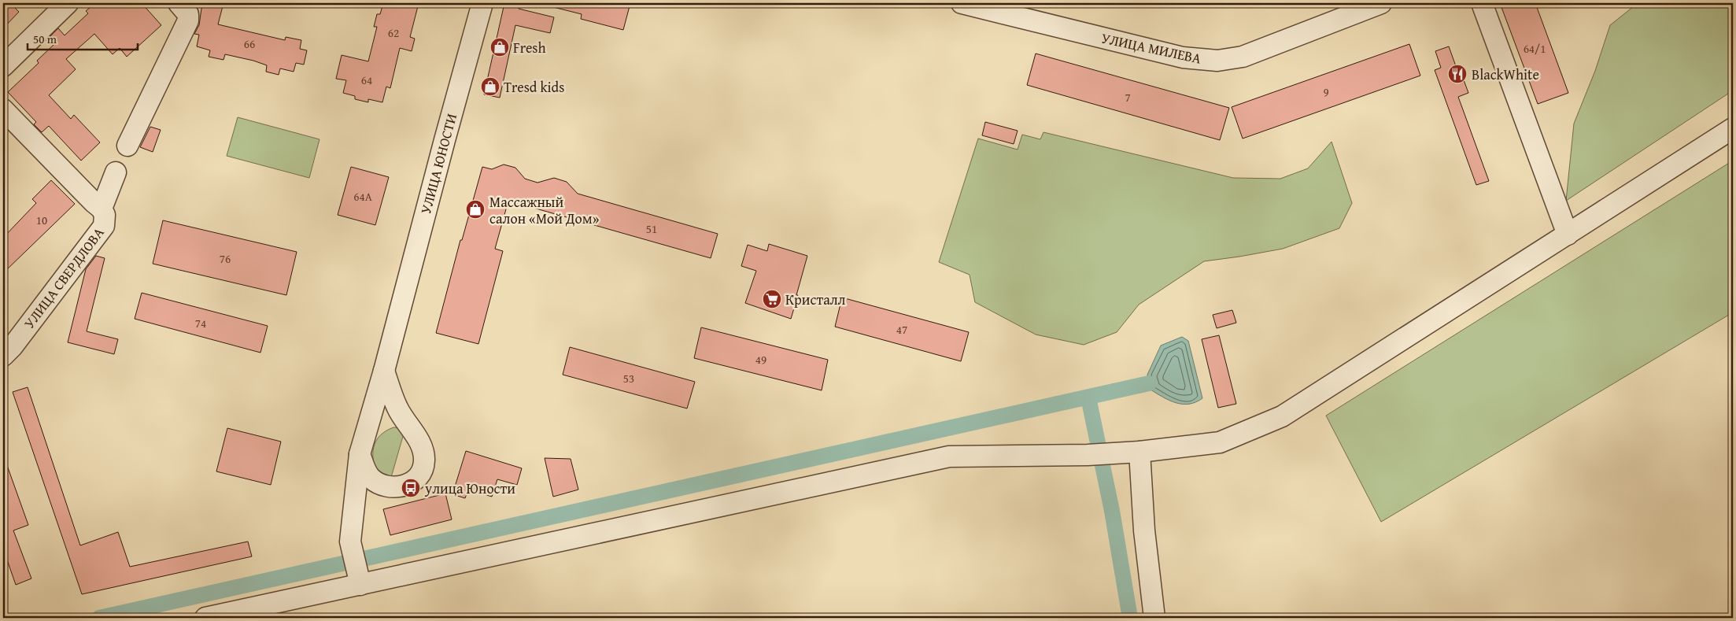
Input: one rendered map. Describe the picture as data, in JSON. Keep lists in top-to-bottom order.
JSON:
{
  "streets": {
    "street": ["УЛИЦА МИЛЕВА", "УЛИЦА ЮНОСТИ", "УЛИЦА СВЕРДЛОВА"]
  },
  "places": {
    "shop": ["Fresh", "Tresd kids", "Массажный салон «Мой Дом»"],
    "restaurant": ["BlackWhite"],
    "supermarket": ["Кристалл"],
    "bus stop": ["улица Юности"]
  },
  "house_numbers": [
    "62",
    "66",
    "64/1",
    "64",
    "9",
    "7",
    "64А",
    "10",
    "51",
    "76",
    "74",
    "47",
    "49",
    "53"
  ],
  "scale_bar": "50 m"
}
